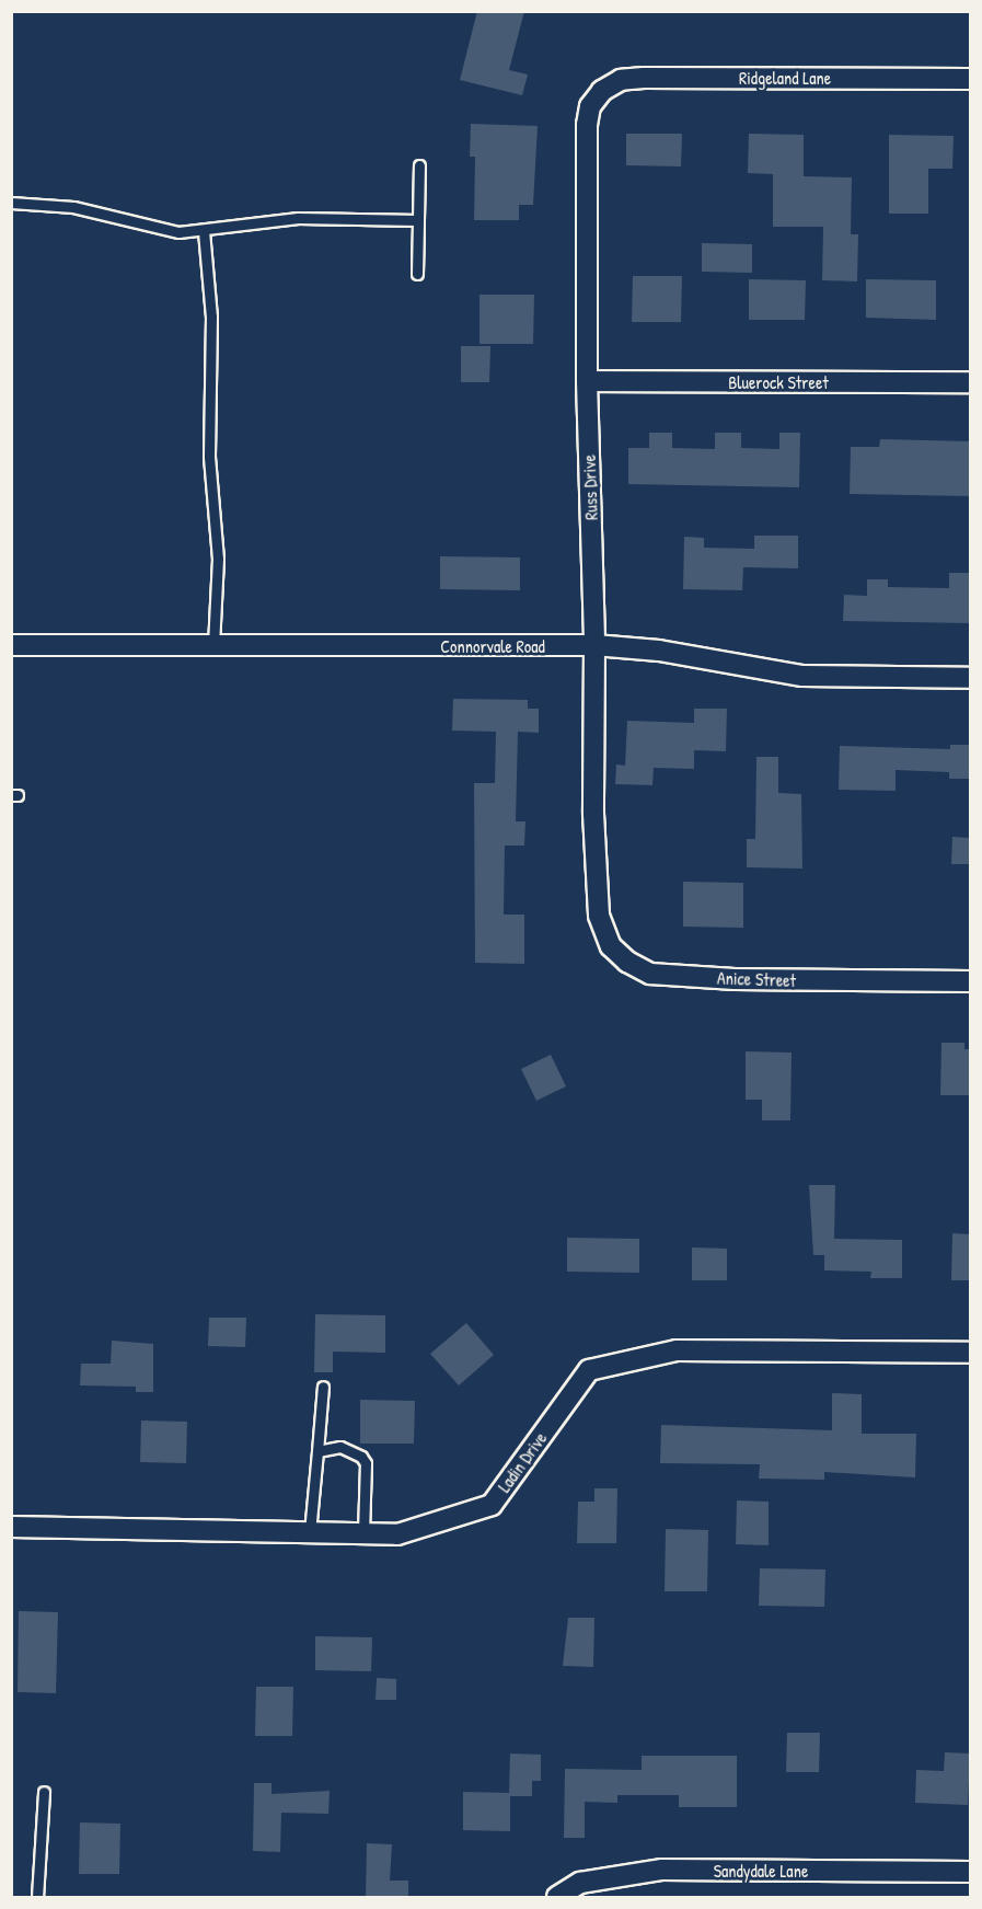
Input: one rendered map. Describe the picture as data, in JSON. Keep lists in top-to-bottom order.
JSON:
{
  "streets": {
    "street": [
      "Ridgeland Lane",
      "Bluerock Street",
      "Russ Drive",
      "Connorvale Road",
      "Anice Street",
      "Ladin Drive",
      "Sandydale Lane"
    ]
  },
  "crossings": [
    ["Ridgeland Lane", "Russ Drive"],
    ["Bluerock Street", "Russ Drive"],
    ["Russ Drive", "Connorvale Road"],
    ["Russ Drive", "Anice Street"]
  ]
}
